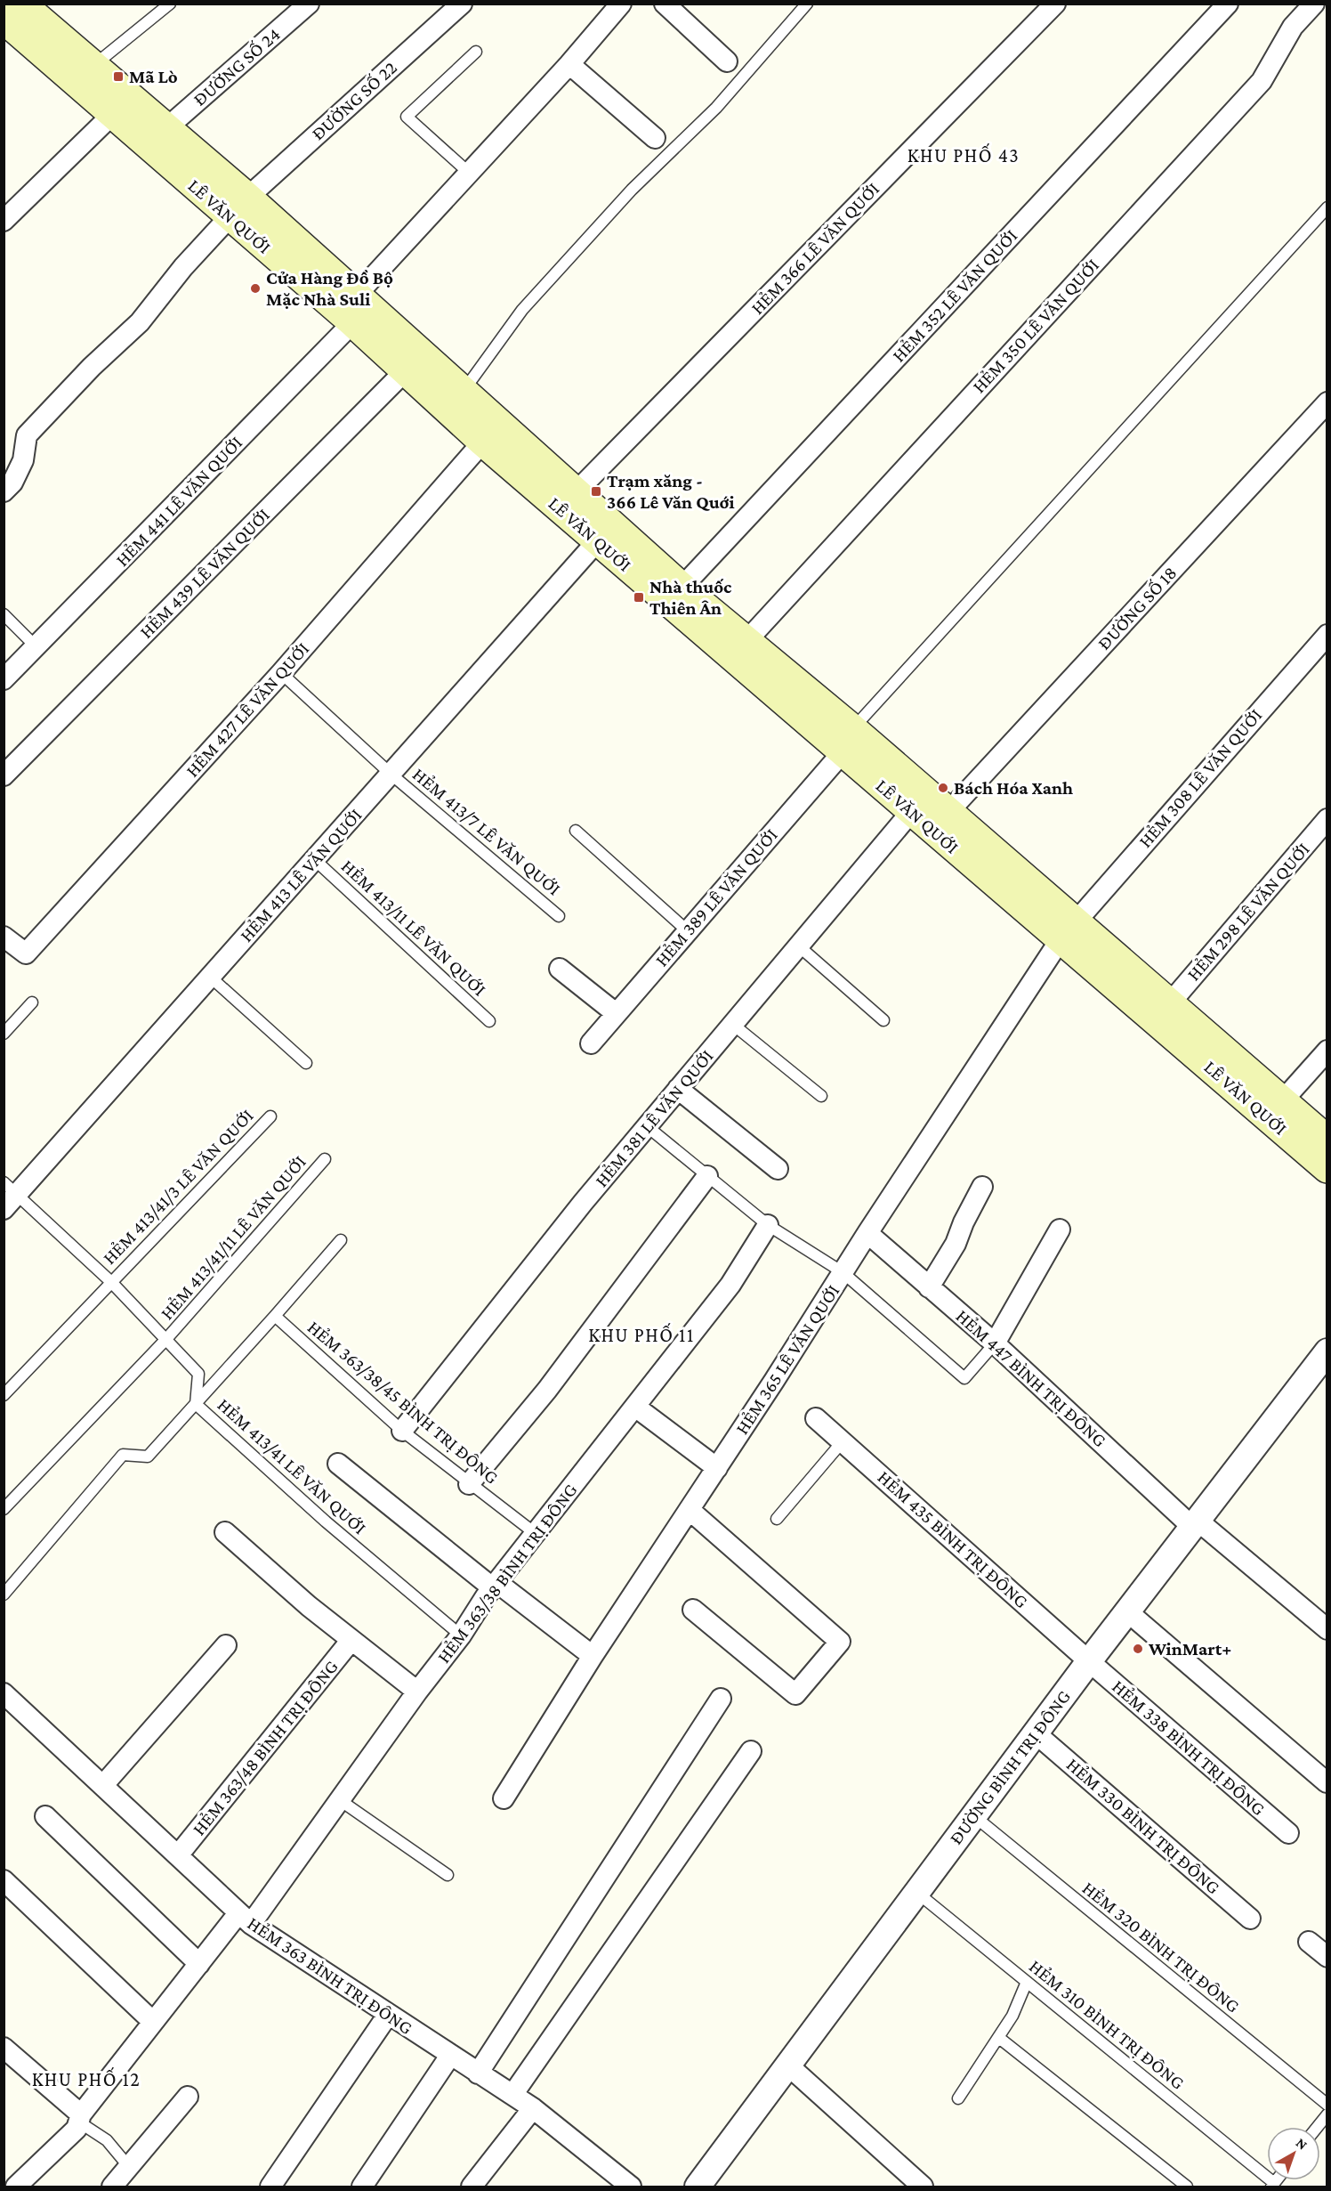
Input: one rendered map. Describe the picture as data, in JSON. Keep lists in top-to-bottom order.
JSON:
{
  "streets": {
    "main road": ["LÊ VĂN QUỚI"],
    "street": [
      "ĐƯỜNG SỐ 24",
      "ĐƯỜNG SỐ 22",
      "HẺM 366 LÊ VĂN QUỚI",
      "HẺM 352 LÊ VĂN QUỚI",
      "HẺM 350 LÊ VĂN QUỚI",
      "HẺM 441 LÊ VĂN QUỚI",
      "HẺM 439 LÊ VĂN QUỚI",
      "ĐƯỜNG SỐ 18",
      "HẺM 427 LÊ VĂN QUỚI",
      "HẺM 308 LÊ VĂN QUỚI",
      "HẺM 413 LÊ VĂN QUỚI",
      "HẺM 389 LÊ VĂN QUỚI",
      "HẺM 298 LÊ VĂN QUỚI",
      "HẺM 381 LÊ VĂN QUỚI",
      "HẺM 365 LÊ VĂN QUỚI",
      "HẺM 447 BÌNH TRỊ ĐÔNG",
      "HẺM 435 BÌNH TRỊ ĐÔNG",
      "HẺM 363/38 BÌNH TRỊ ĐÔNG",
      "HẺM 363/48 BÌNH TRỊ ĐÔNG",
      "HẺM 338 BÌNH TRỊ ĐÔNG",
      "ĐƯỜNG BÌNH TRỊ ĐÔNG",
      "HẺM 330 BÌNH TRỊ ĐÔNG",
      "HẺM 363 BÌNH TRỊ ĐÔNG"
    ],
    "lane": [
      "HẺM 413/7 LÊ VĂN QUỚI",
      "HẺM 413/11 LÊ VĂN QUỚI",
      "HẺM 413/41/3 LÊ VĂN QUỚI",
      "HẺM 413/41/11 LÊ VĂN QUỚI",
      "HẺM 363/38/45 BÌNH TRỊ ĐÔNG",
      "HẺM 413/41 LÊ VĂN QUỚI",
      "HẺM 320 BÌNH TRỊ ĐÔNG",
      "HẺM 310 BÌNH TRỊ ĐÔNG"
    ]
  },
  "crossings": [
    ["ĐƯỜNG SỐ 24", "LÊ VĂN QUỚI"],
    ["ĐƯỜNG SỐ 22", "LÊ VĂN QUỚI"],
    ["LÊ VĂN QUỚI", "HẺM 366 LÊ VĂN QUỚI"],
    ["LÊ VĂN QUỚI", "HẺM 352 LÊ VĂN QUỚI"],
    ["LÊ VĂN QUỚI", "HẺM 350 LÊ VĂN QUỚI"],
    ["LÊ VĂN QUỚI", "HẺM 441 LÊ VĂN QUỚI"],
    ["LÊ VĂN QUỚI", "HẺM 439 LÊ VĂN QUỚI"],
    ["LÊ VĂN QUỚI", "ĐƯỜNG SỐ 18"],
    ["LÊ VĂN QUỚI", "HẺM 427 LÊ VĂN QUỚI"],
    ["LÊ VĂN QUỚI", "HẺM 308 LÊ VĂN QUỚI"],
    ["LÊ VĂN QUỚI", "HẺM 413 LÊ VĂN QUỚI"],
    ["LÊ VĂN QUỚI", "HẺM 389 LÊ VĂN QUỚI"],
    ["LÊ VĂN QUỚI", "HẺM 298 LÊ VĂN QUỚI"],
    ["LÊ VĂN QUỚI", "HẺM 381 LÊ VĂN QUỚI"],
    ["LÊ VĂN QUỚI", "HẺM 365 LÊ VĂN QUỚI"],
    ["HẺM 427 LÊ VĂN QUỚI", "HẺM 413/7 LÊ VĂN QUỚI"],
    ["HẺM 308 LÊ VĂN QUỚI", "HẺM 365 LÊ VĂN QUỚI"],
    ["HẺM 413/7 LÊ VĂN QUỚI", "HẺM 413 LÊ VĂN QUỚI"],
    ["HẺM 413 LÊ VĂN QUỚI", "HẺM 413/11 LÊ VĂN QUỚI"],
    ["HẺM 413 LÊ VĂN QUỚI", "HẺM 413/41 LÊ VĂN QUỚI"],
    ["HẺM 381 LÊ VĂN QUỚI", "HẺM 363/38/45 BÌNH TRỊ ĐÔNG"],
    ["HẺM 413/41/3 LÊ VĂN QUỚI", "HẺM 413/41 LÊ VĂN QUỚI"],
    ["HẺM 413/41/11 LÊ VĂN QUỚI", "HẺM 413/41 LÊ VĂN QUỚI"],
    ["HẺM 365 LÊ VĂN QUỚI", "HẺM 447 BÌNH TRỊ ĐÔNG"],
    ["HẺM 447 BÌNH TRỊ ĐÔNG", "ĐƯỜNG BÌNH TRỊ ĐÔNG"],
    ["HẺM 363/38/45 BÌNH TRỊ ĐÔNG", "HẺM 363/38 BÌNH TRỊ ĐÔNG"],
    ["HẺM 413/41 LÊ VĂN QUỚI", "HẺM 363/38 BÌNH TRỊ ĐÔNG"],
    ["HẺM 435 BÌNH TRỊ ĐÔNG", "HẺM 338 BÌNH TRỊ ĐÔNG"],
    ["HẺM 435 BÌNH TRỊ ĐÔNG", "ĐƯỜNG BÌNH TRỊ ĐÔNG"],
    ["HẺM 363/38 BÌNH TRỊ ĐÔNG", "HẺM 363 BÌNH TRỊ ĐÔNG"],
    ["HẺM 363/48 BÌNH TRỊ ĐÔNG", "HẺM 363 BÌNH TRỊ ĐÔNG"],
    ["HẺM 338 BÌNH TRỊ ĐÔNG", "ĐƯỜNG BÌNH TRỊ ĐÔNG"],
    ["ĐƯỜNG BÌNH TRỊ ĐÔNG", "HẺM 330 BÌNH TRỊ ĐÔNG"],
    ["ĐƯỜNG BÌNH TRỊ ĐÔNG", "HẺM 320 BÌNH TRỊ ĐÔNG"],
    ["ĐƯỜNG BÌNH TRỊ ĐÔNG", "HẺM 310 BÌNH TRỊ ĐÔNG"]
  ],
  "districts": ["KHU PHỐ 43", "KHU PHỐ 11", "KHU PHỐ 12"],
  "places": {
    "transit": ["Mã Lò", "Trạm xăng - 366 Lê Văn Quới", "Nhà thuốc Thiên Ân"],
    "other": ["Cửa Hàng Đồ Bộ Mặc Nhà Suli", "Bách Hóa Xanh", "WinMart+"]
  },
  "north": "top right"
}
